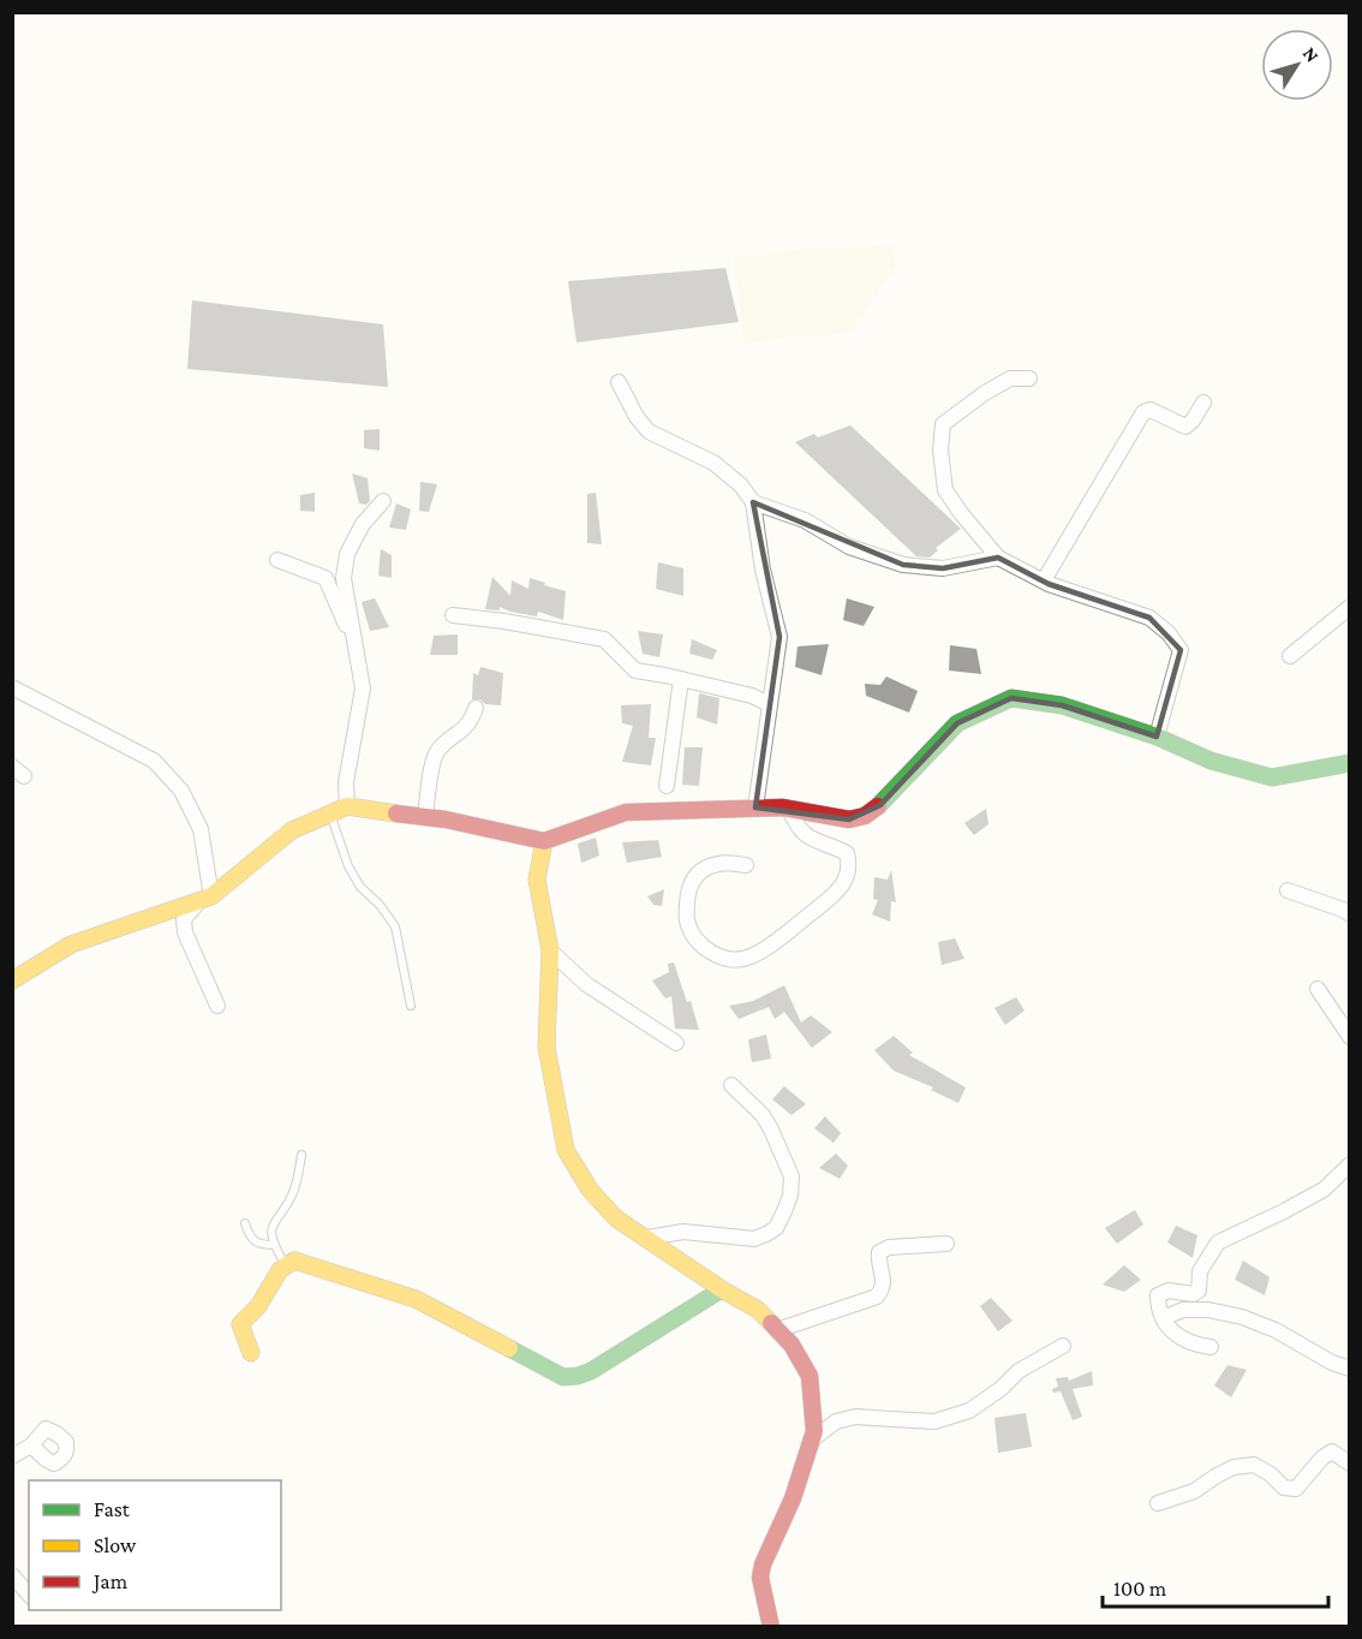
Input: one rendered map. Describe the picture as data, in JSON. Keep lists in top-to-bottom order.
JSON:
{
  "legend": ["Fast", "Slow", "Jam"],
  "scale_bar": "100 m",
  "north": "top right"
}
